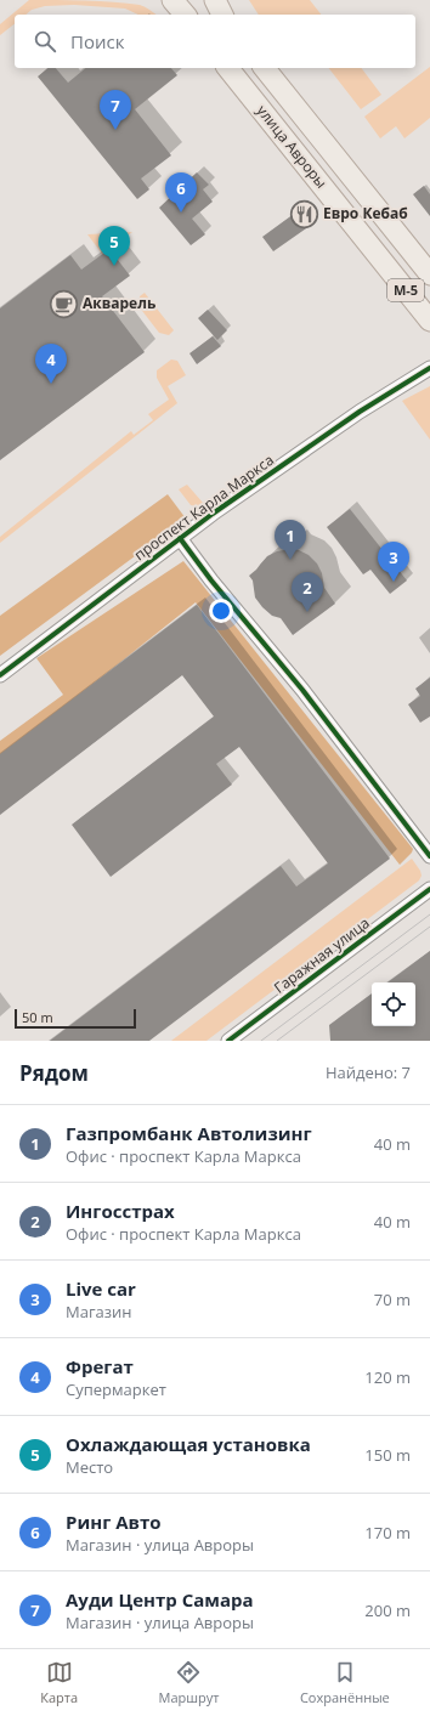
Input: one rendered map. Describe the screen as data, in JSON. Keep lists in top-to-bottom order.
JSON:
{
  "streets": {
    "main road": ["улица Авроры", "М-5"],
    "street": ["проспект Карла Маркса", "Гаражная улица"]
  },
  "places": {
    "restaurant": ["Евро Кебаб"],
    "cafe": ["Акварель"]
  },
  "scale_bar": "50 m",
  "page": {
    "search": "Поиск",
    "pins": [
      "7",
      "6",
      "5",
      "4",
      "1",
      "3",
      "2"
    ],
    "scale": "50 m",
    "heading": ["Рядом", "Найдено: 7"],
    "list": [
      {
        "mark": "1",
        "name": "Газпромбанк Автолизинг",
        "note": "Офис · проспект Карла Маркса",
        "value": "40 m"
      },
      {
        "mark": "2",
        "name": "Ингосстрах",
        "note": "Офис · проспект Карла Маркса",
        "value": "40 m"
      },
      {
        "mark": "3",
        "name": "Live car",
        "note": "Магазин",
        "value": "70 m"
      },
      {
        "mark": "4",
        "name": "Фрегат",
        "note": "Супермаркет",
        "value": "120 m"
      },
      {
        "mark": "5",
        "name": "Охлаждающая установка",
        "note": "Место",
        "value": "150 m"
      },
      {
        "mark": "6",
        "name": "Ринг Авто",
        "note": "Магазин · улица Авроры",
        "value": "170 m"
      },
      {
        "mark": "7",
        "name": "Ауди Центр Самара",
        "note": "Магазин · улица Авроры",
        "value": "200 m"
      }
    ],
    "nav": ["Карта", "Маршрут", "Сохранённые"]
  }
}
